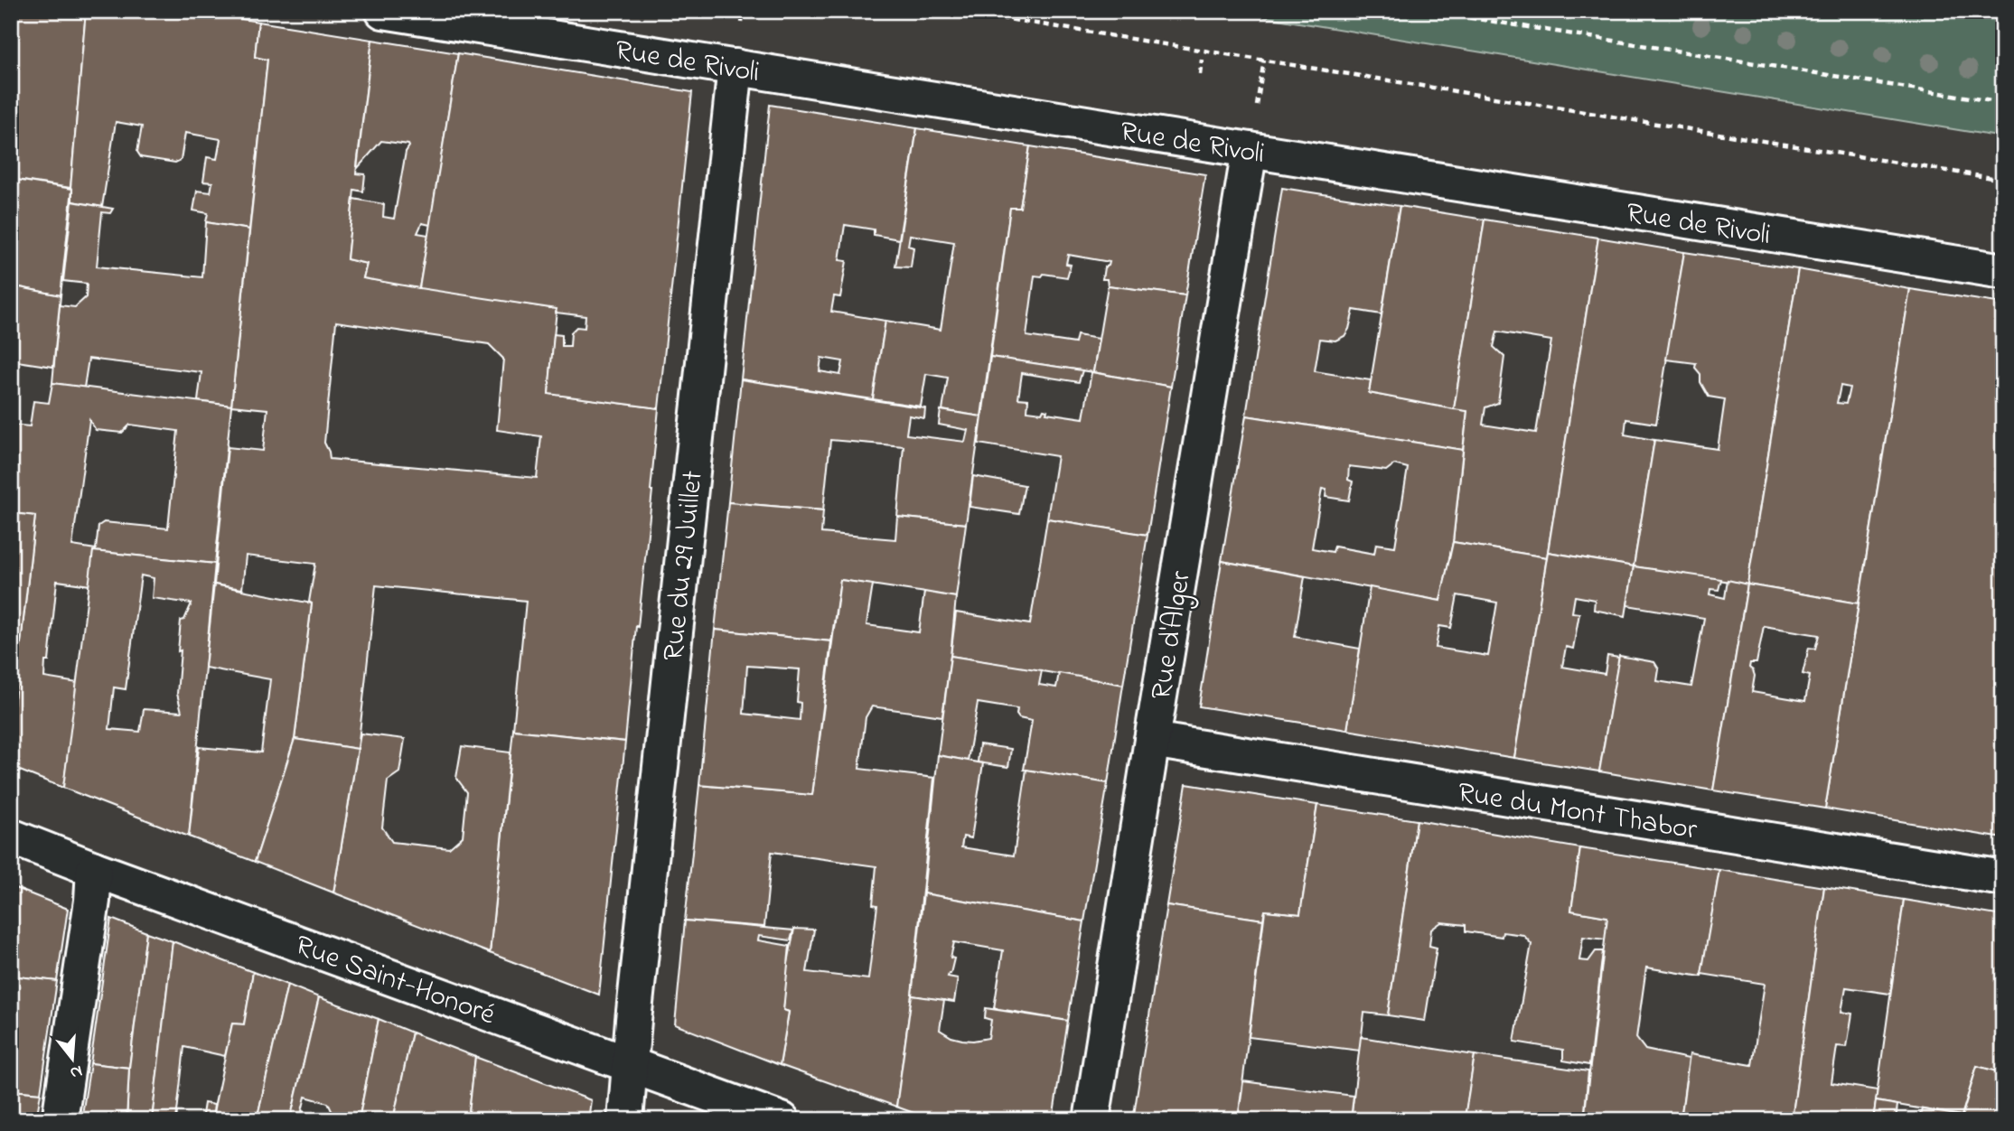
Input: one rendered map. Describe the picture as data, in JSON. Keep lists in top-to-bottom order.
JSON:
{
  "streets": {
    "street": [
      "Rue de Rivoli",
      "Rue du 29 Juillet",
      "Rue d'Alger",
      "Rue du Mont Thabor",
      "Rue Saint-Honoré"
    ]
  },
  "crossings": [
    ["Rue de Rivoli", "Rue du 29 Juillet"],
    ["Rue de Rivoli", "Rue d'Alger"],
    ["Rue du 29 Juillet", "Rue Saint-Honoré"],
    ["Rue d'Alger", "Rue du Mont Thabor"]
  ],
  "north": "bottom"
}
